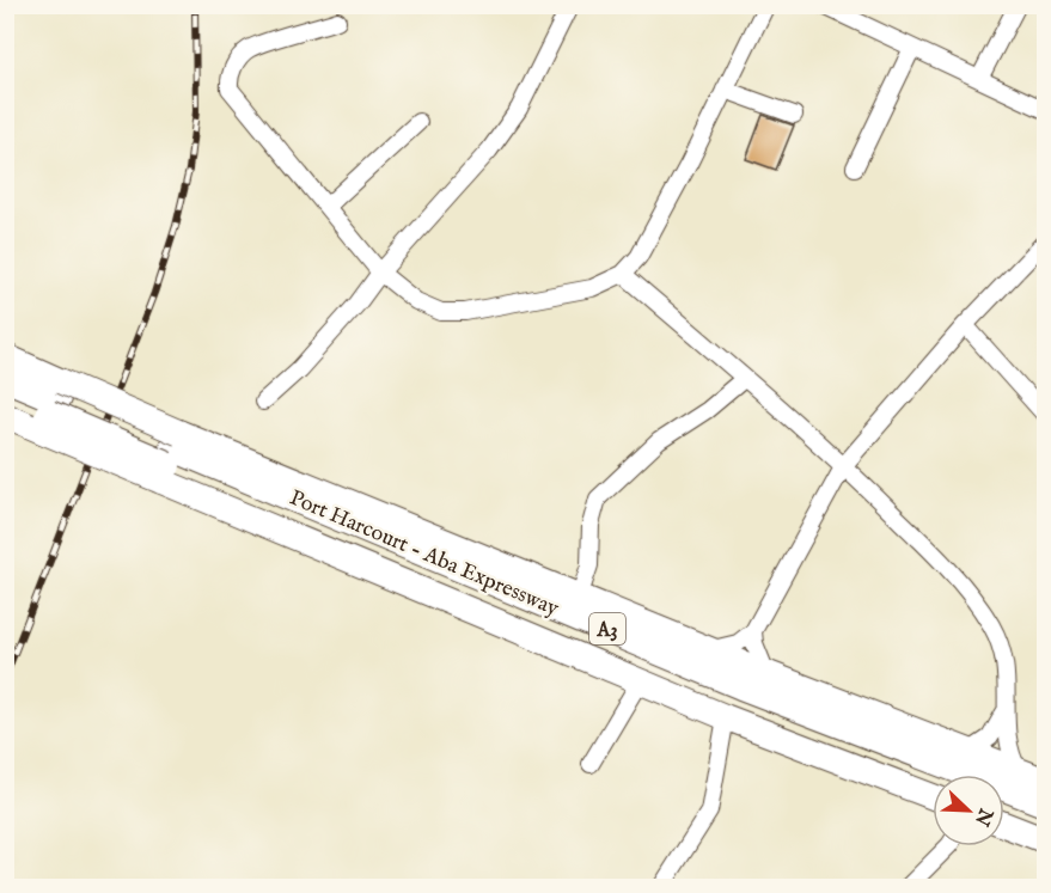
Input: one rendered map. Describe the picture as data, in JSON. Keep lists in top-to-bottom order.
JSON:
{
  "streets": {
    "highway": ["Port Harcourt - Aba Expressway", "A3"]
  },
  "north": "bottom right"
}
